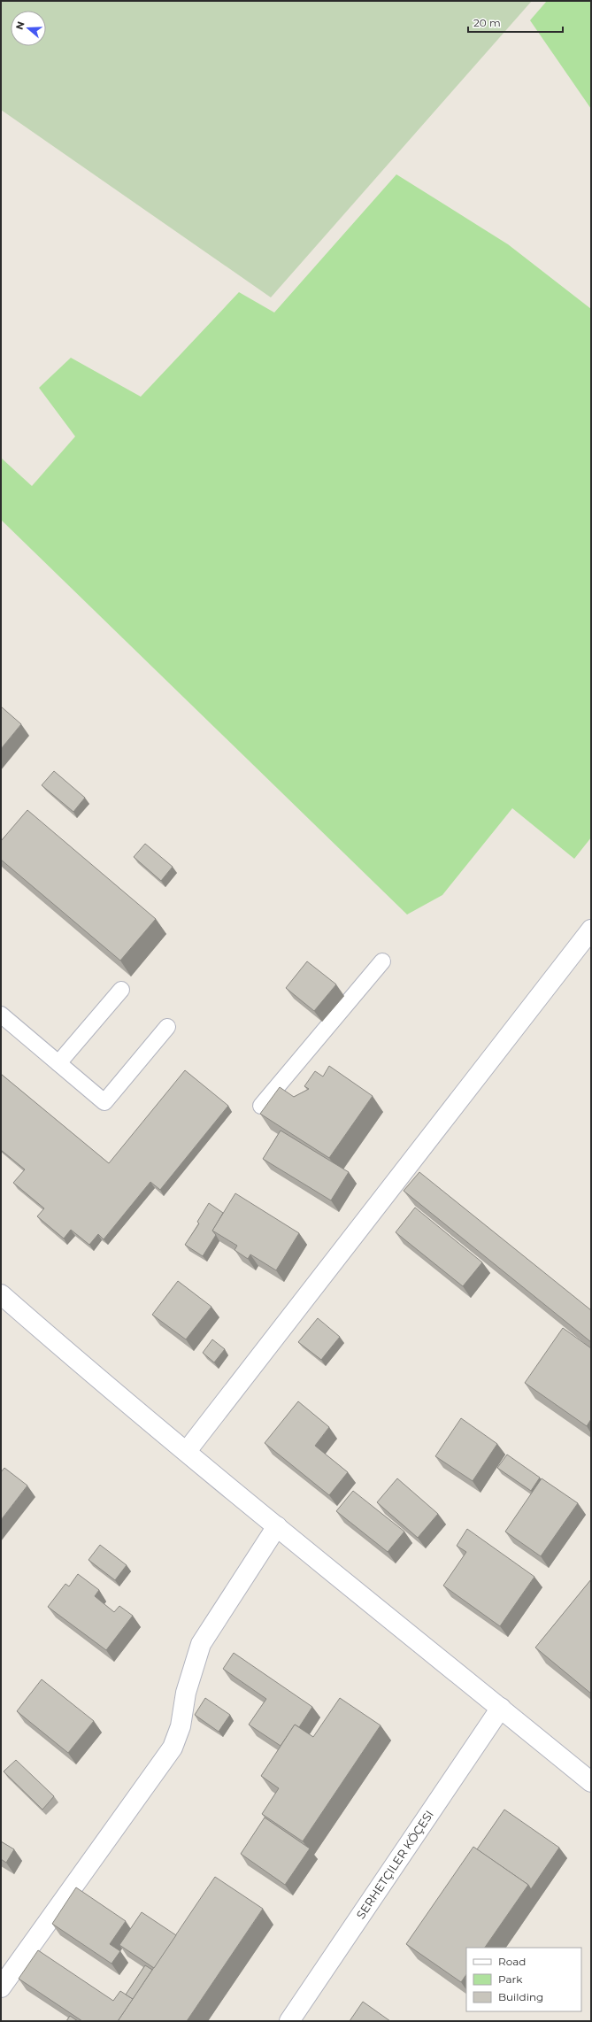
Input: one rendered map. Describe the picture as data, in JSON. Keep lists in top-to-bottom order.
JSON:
{
  "streets": {
    "street": ["SERHETÇILER KÖÇESI"]
  },
  "legend": ["Road", "Park", "Building"],
  "scale_bar": "20 m",
  "north": "left"
}
